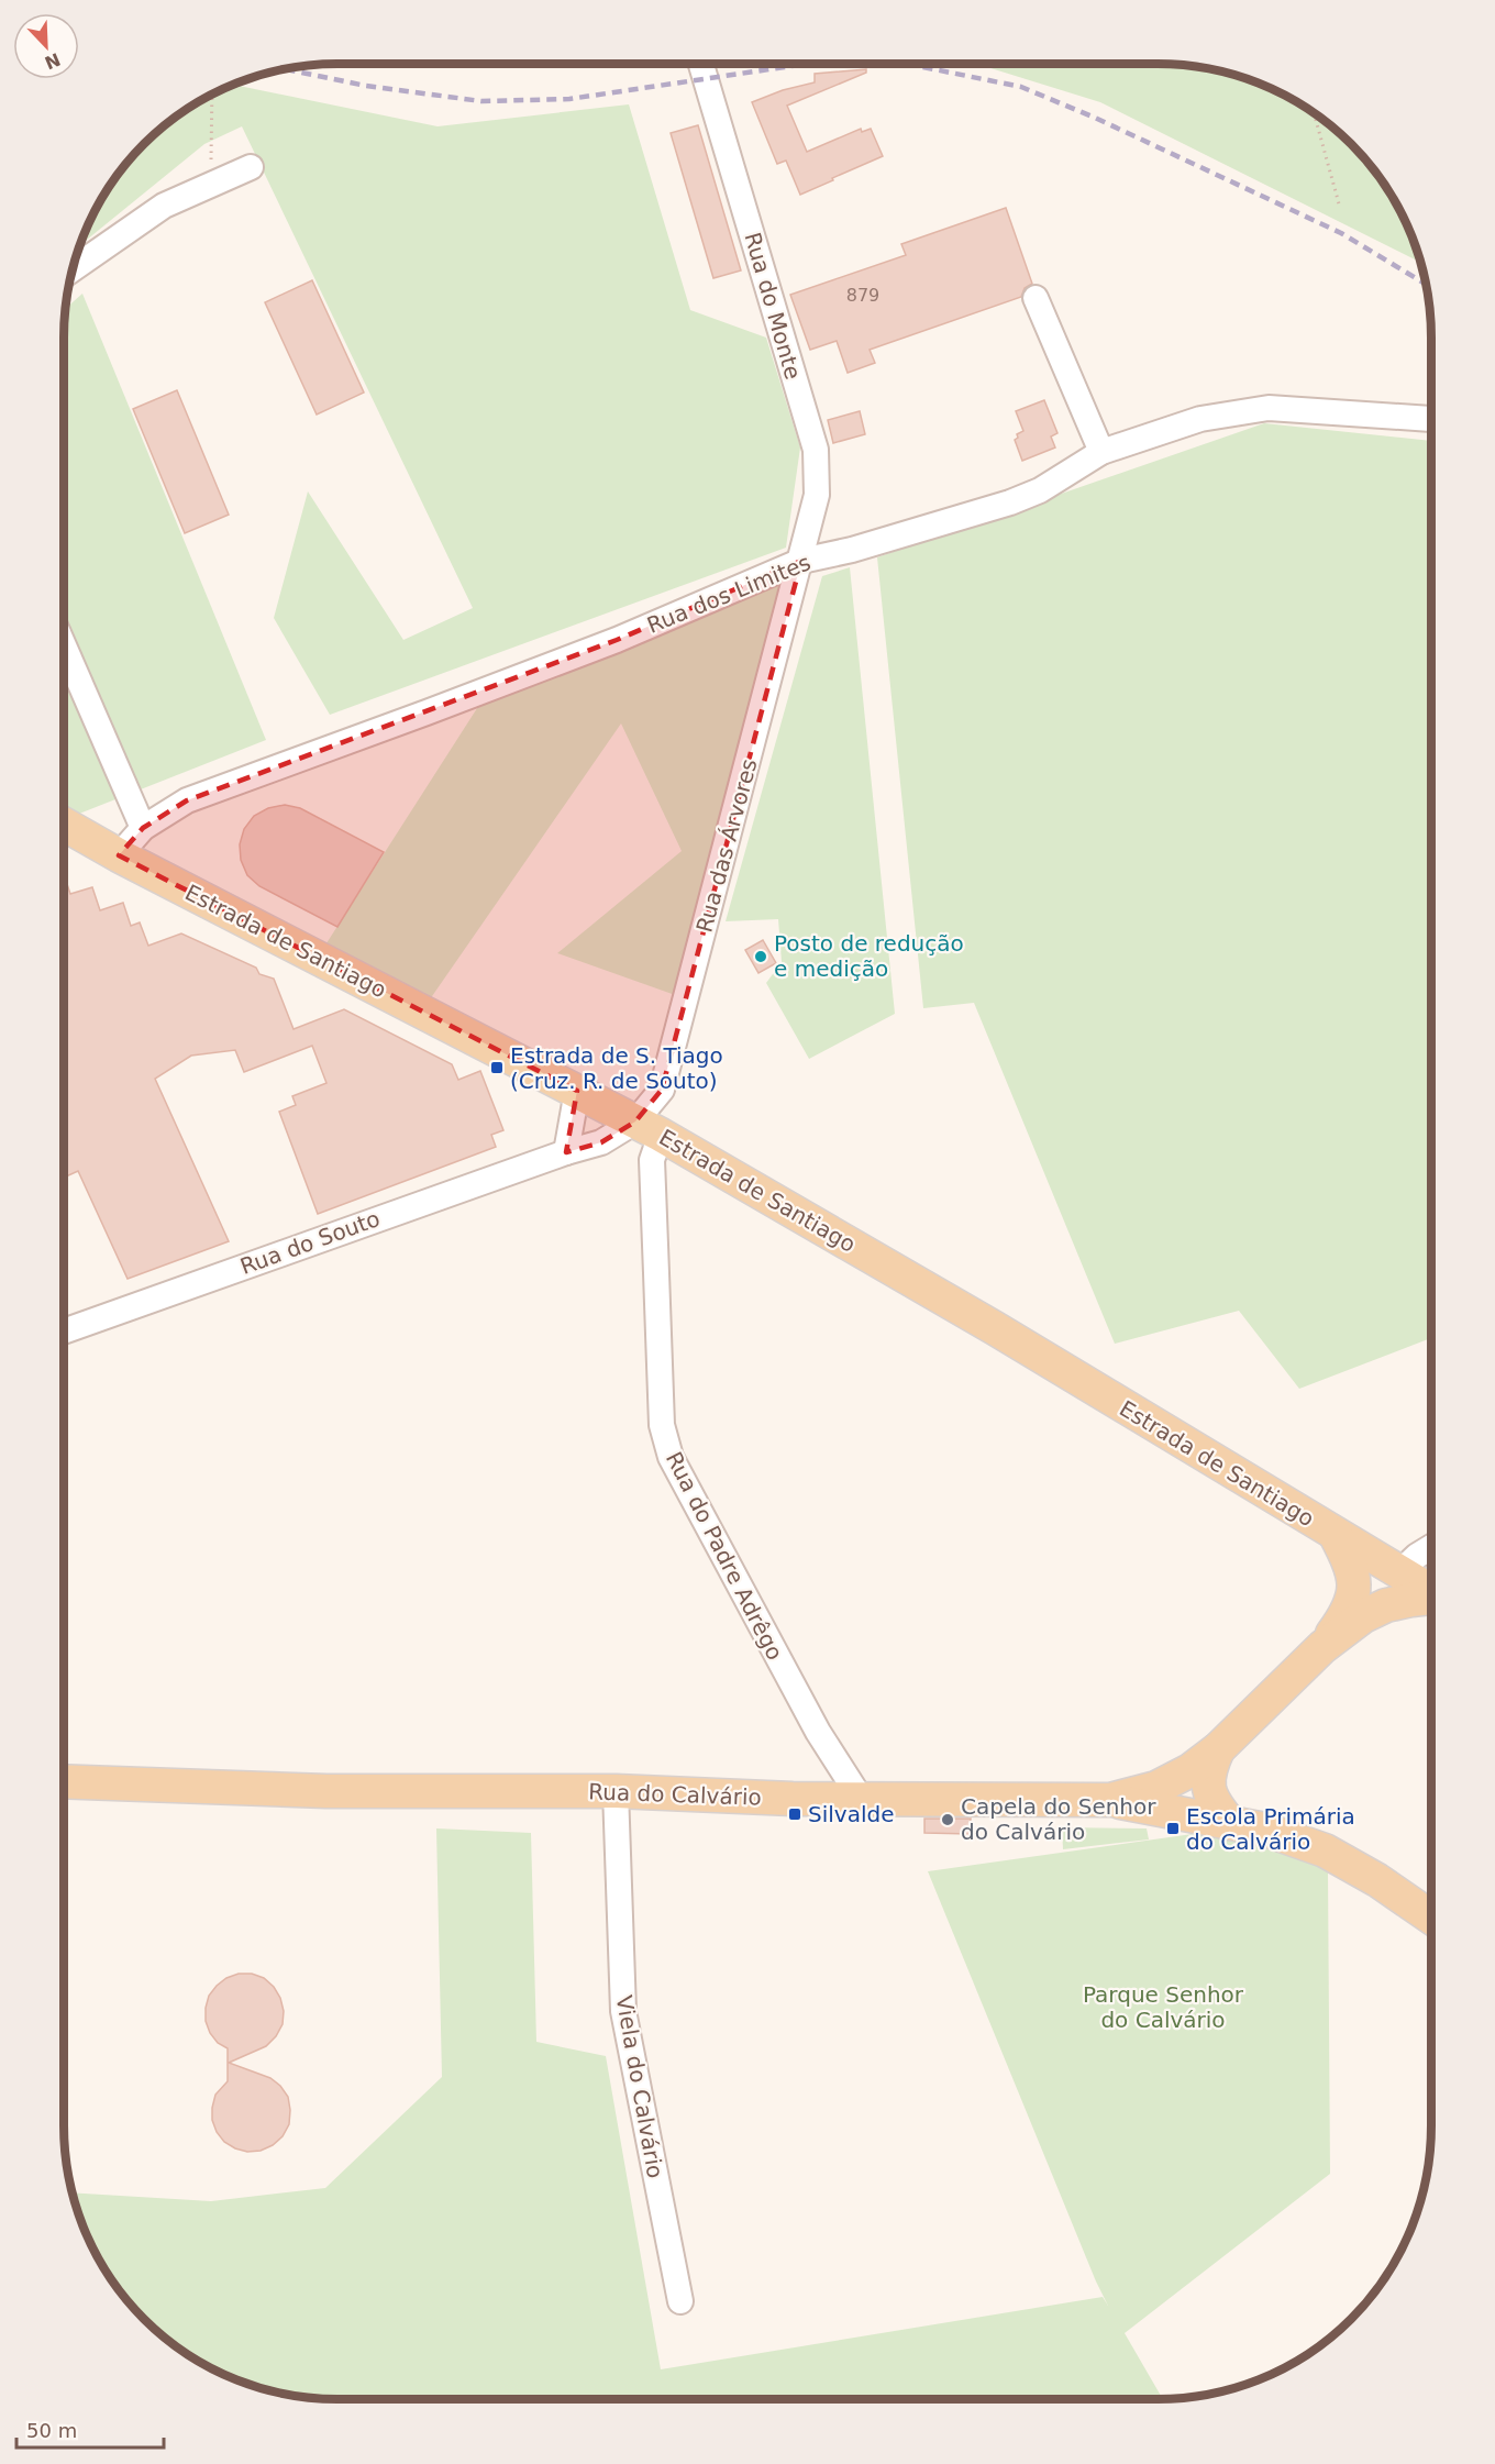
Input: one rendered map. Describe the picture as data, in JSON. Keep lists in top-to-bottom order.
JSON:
{
  "streets": {
    "main road": ["Estrada de Santiago", "Rua do Calvário"],
    "street": [
      "Rua do Monte",
      "Rua dos Limites",
      "Rua das Árvores",
      "Rua do Souto",
      "Rua do Padre Adrêgo",
      "Viela do Calvário"
    ]
  },
  "crossings": [
    ["Rua do Monte", "Rua dos Limites"],
    ["Rua do Monte", "Rua das Árvores"],
    ["Rua dos Limites", "Rua das Árvores"],
    ["Rua dos Limites", "Estrada de Santiago"],
    ["Rua das Árvores", "Estrada de Santiago"],
    ["Rua das Árvores", "Rua do Souto"],
    ["Rua das Árvores", "Rua do Padre Adrêgo"],
    ["Estrada de Santiago", "Rua do Souto"],
    ["Estrada de Santiago", "Rua do Padre Adrêgo"],
    ["Estrada de Santiago", "Rua do Calvário"],
    ["Rua do Souto", "Rua do Padre Adrêgo"],
    ["Rua do Padre Adrêgo", "Rua do Calvário"],
    ["Rua do Calvário", "Viela do Calvário"]
  ],
  "parks": ["Parque Senhor do Calvário"],
  "places": {
    "other": ["Posto de redução e medição", "Capela do Senhor do Calvário"],
    "transit": ["Estrada de S. Tiago (Cruz. R. de Souto)", "Silvalde", "Escola Primária do Calvário"]
  },
  "house_numbers": ["879"],
  "scale_bar": "50 m",
  "north": "bottom right"
}
